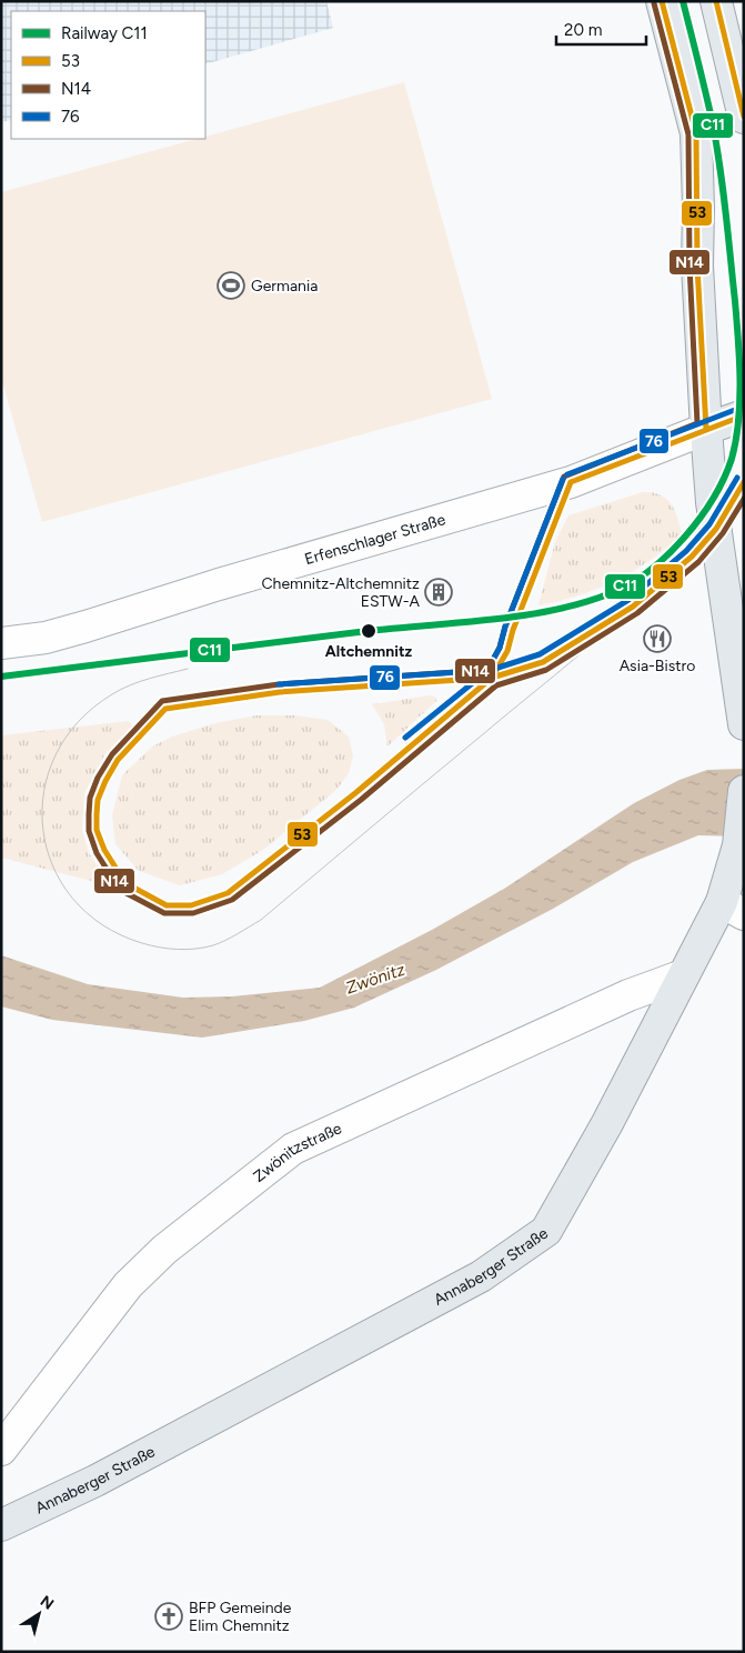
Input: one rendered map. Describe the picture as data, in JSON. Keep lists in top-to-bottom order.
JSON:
{
  "streets": {
    "main road": ["Erfenschlager Straße", "Annaberger Straße"],
    "street": ["Zwönitzstraße"]
  },
  "crossings": [
    ["Zwönitzstraße", "Annaberger Straße"]
  ],
  "water": ["Zwönitz"],
  "places": {
    "sports": ["Germania"],
    "building": ["Chemnitz-Altchemnitz ESTW-A"],
    "other": ["Altchemnitz"],
    "restaurant": ["Asia-Bistro"],
    "church": ["BFP Gemeinde Elim Chemnitz"]
  },
  "lines": [
    "rail line C11",
    "transit line 53",
    "transit line N14",
    "transit line 76"
  ],
  "legend": [
    "Railway C11",
    "53",
    "N14",
    "76"
  ],
  "scale_bar": "20 m",
  "north": "top right"
}
